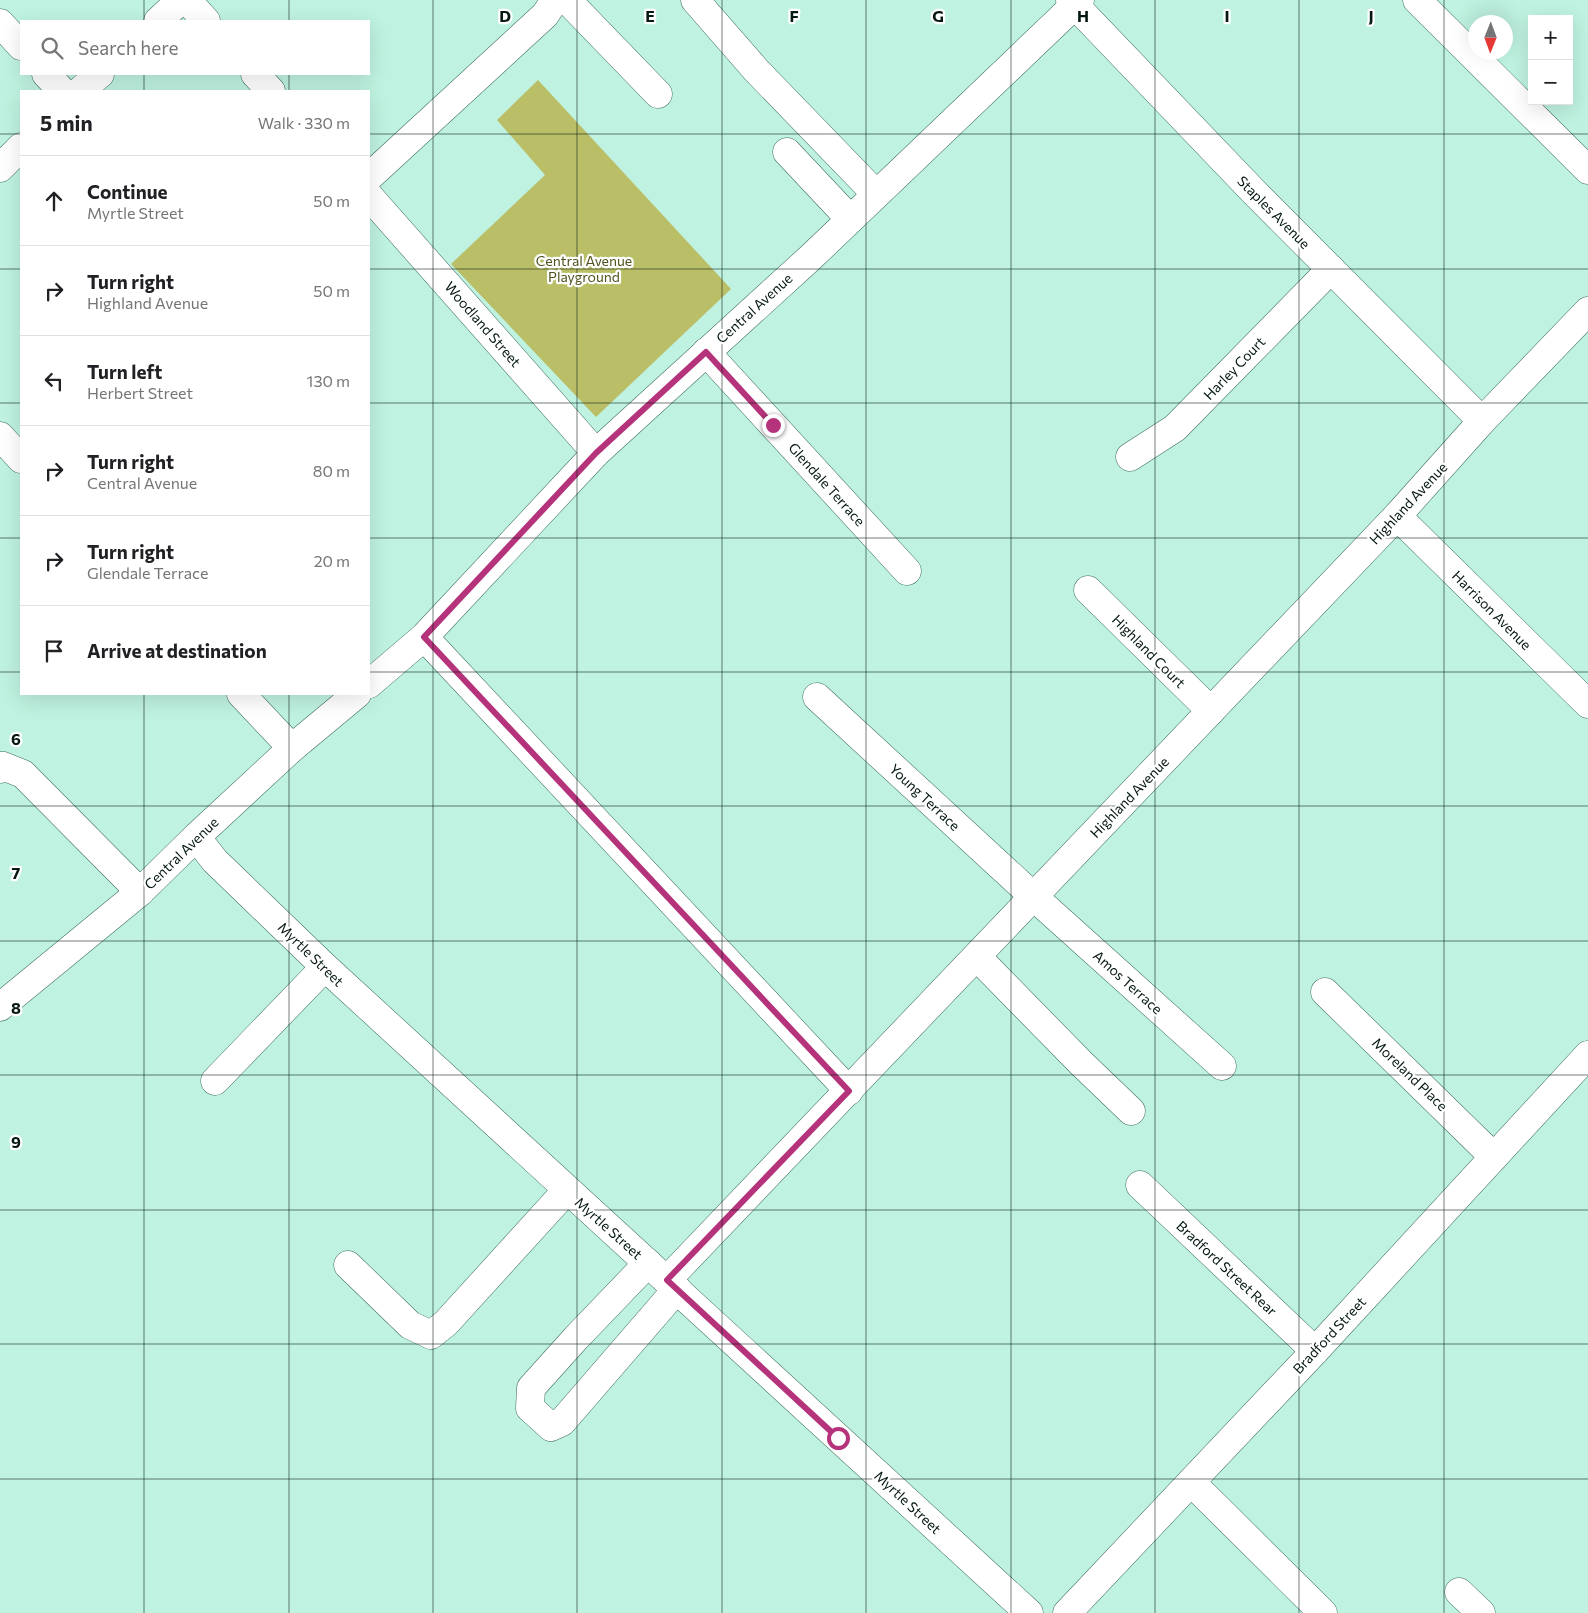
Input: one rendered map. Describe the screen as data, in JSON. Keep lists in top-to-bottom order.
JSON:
{
  "streets": {
    "street": [
      "Staples Avenue",
      "Central Avenue",
      "Woodland Street",
      "Harley Court",
      "Glendale Terrace",
      "Highland Avenue",
      "Harrison Avenue",
      "Highland Court",
      "Young Terrace",
      "Myrtle Street",
      "Amos Terrace",
      "Moreland Place",
      "Bradford Street Rear",
      "Bradford Street"
    ]
  },
  "crossings": [
    ["Staples Avenue", "Central Avenue"],
    ["Staples Avenue", "Harley Court"],
    ["Staples Avenue", "Highland Avenue"],
    ["Central Avenue", "Woodland Street"],
    ["Central Avenue", "Glendale Terrace"],
    ["Central Avenue", "Myrtle Street"],
    ["Highland Avenue", "Harrison Avenue"],
    ["Highland Avenue", "Highland Court"],
    ["Highland Avenue", "Young Terrace"],
    ["Highland Avenue", "Myrtle Street"],
    ["Highland Avenue", "Amos Terrace"],
    ["Young Terrace", "Amos Terrace"],
    ["Moreland Place", "Bradford Street"],
    ["Bradford Street Rear", "Bradford Street"]
  ],
  "parks": ["Central Avenue Playground"],
  "north": "bottom",
  "page": {
    "map_buttons": ["+", "−"],
    "search": "Search here",
    "heading": ["5 min", "Walk · 330 m"],
    "list": [
      ["Continue", "Myrtle Street", "50 m"],
      ["Turn right", "Highland Avenue", "50 m"],
      ["Turn left", "Herbert Street", "130 m"],
      ["Turn right", "Central Avenue", "80 m"],
      ["Turn right", "Glendale Terrace", "20 m"],
      "Arrive at destination"
    ]
  },
  "grid": {
    "columns": [
      "D",
      "E",
      "F",
      "G",
      "H",
      "I",
      "J"
    ],
    "rows": [
      "6",
      "7",
      "8",
      "9"
    ]
  }
}
